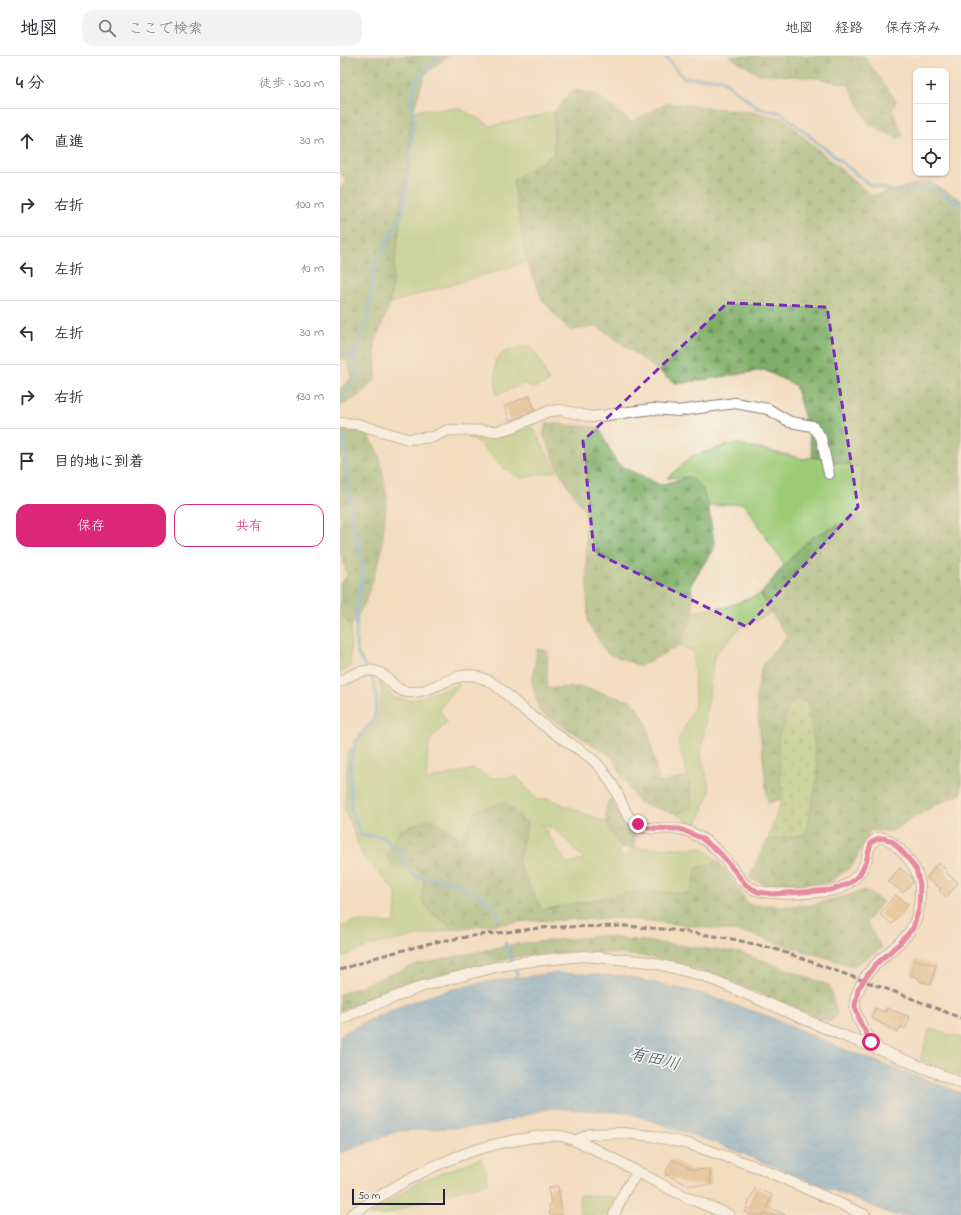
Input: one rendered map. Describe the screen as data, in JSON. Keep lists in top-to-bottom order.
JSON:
{
  "water": ["有田川"],
  "scale_bar": "50 m",
  "page": {
    "header": "地図",
    "search": "ここで検索",
    "nav": ["地図", "経路", "保存済み"],
    "heading": ["4 分", "徒歩 · 300 m"],
    "map_buttons": ["+", "−"],
    "list": [
      ["直進", "30 m"],
      ["右折", "100 m"],
      ["左折", "10 m"],
      ["左折", "30 m"],
      ["右折", "130 m"],
      "目的地に到着"
    ],
    "buttons": ["保存", "共有"],
    "scale": "50 m"
  }
}
